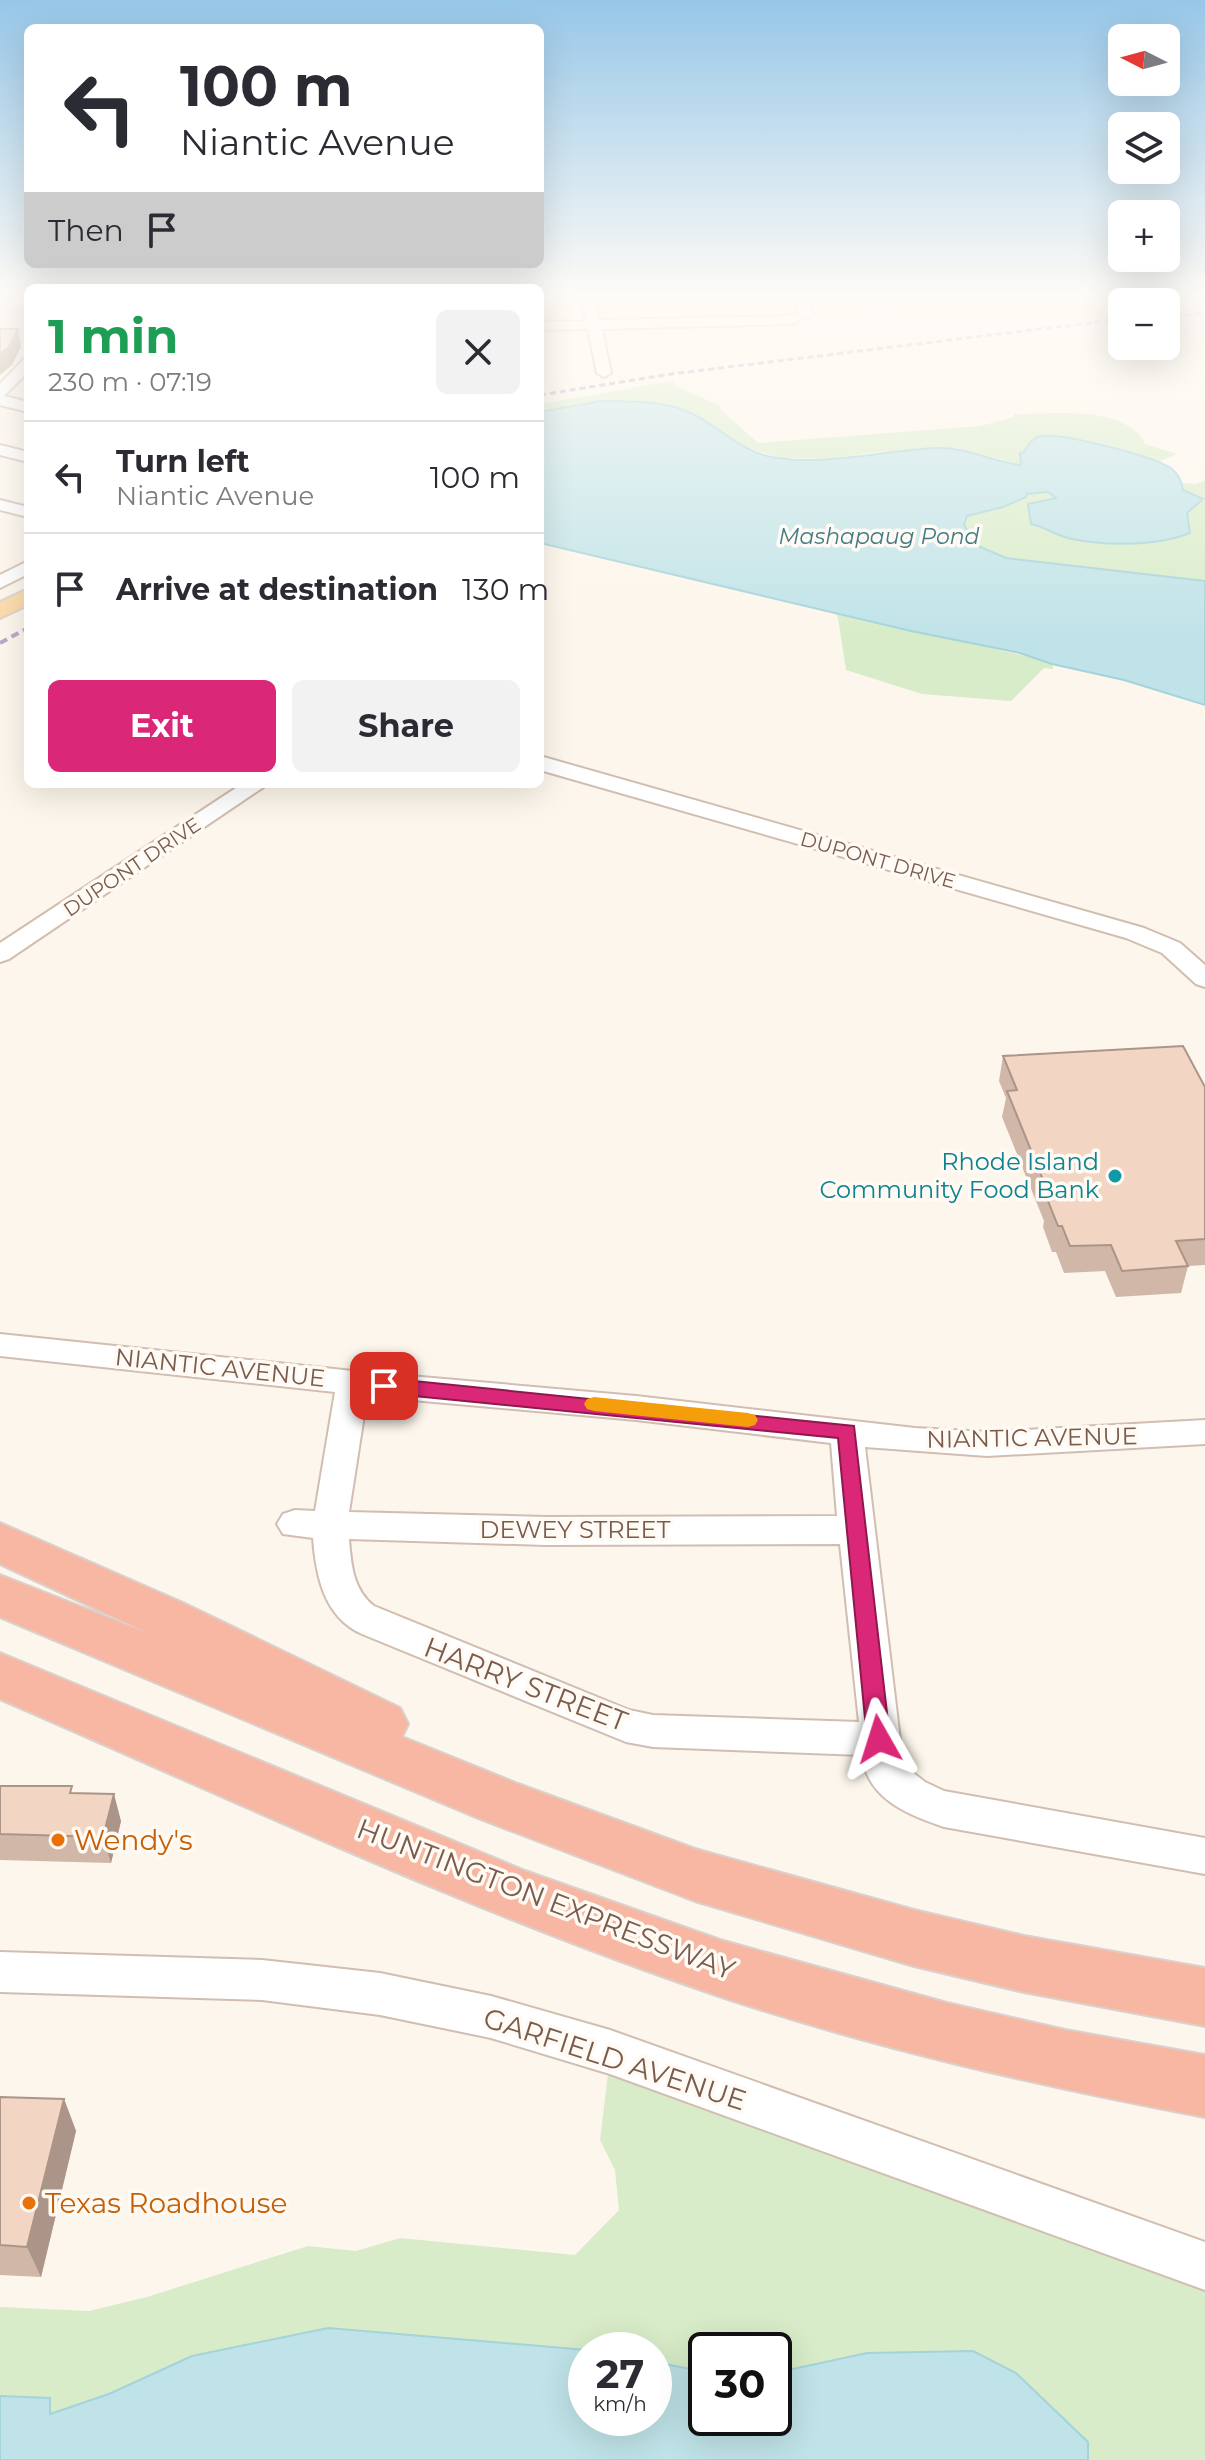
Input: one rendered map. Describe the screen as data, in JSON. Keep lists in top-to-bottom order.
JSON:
{
  "streets": {
    "highway": ["HUNTINGTON EXPRESSWAY"],
    "street": [
      "DUPONT DRIVE",
      "NIANTIC AVENUE",
      "DEWEY STREET",
      "HARRY STREET",
      "GARFIELD AVENUE"
    ]
  },
  "crossings": [
    ["DEWEY STREET", "HARRY STREET"]
  ],
  "water": ["Mashapaug Pond"],
  "places": ["Rhode Island Community Food Bank", "Wendy's", "Texas Roadhouse"],
  "north": "left",
  "page": {
    "map_buttons": ["+", "−"],
    "turn": ["100 m", "Niantic Avenue"],
    "then": "Then",
    "heading": ["1 min", "230 m · 07:19"],
    "list": [
      {
        "name": "Turn left",
        "note": "Niantic Avenue",
        "value": "100 m"
      },
      {
        "name": "Arrive at destination",
        "value": "130 m"
      }
    ],
    "buttons": ["Exit", "Share"],
    "speed": "27 km/h",
    "limit": "30"
  }
}
